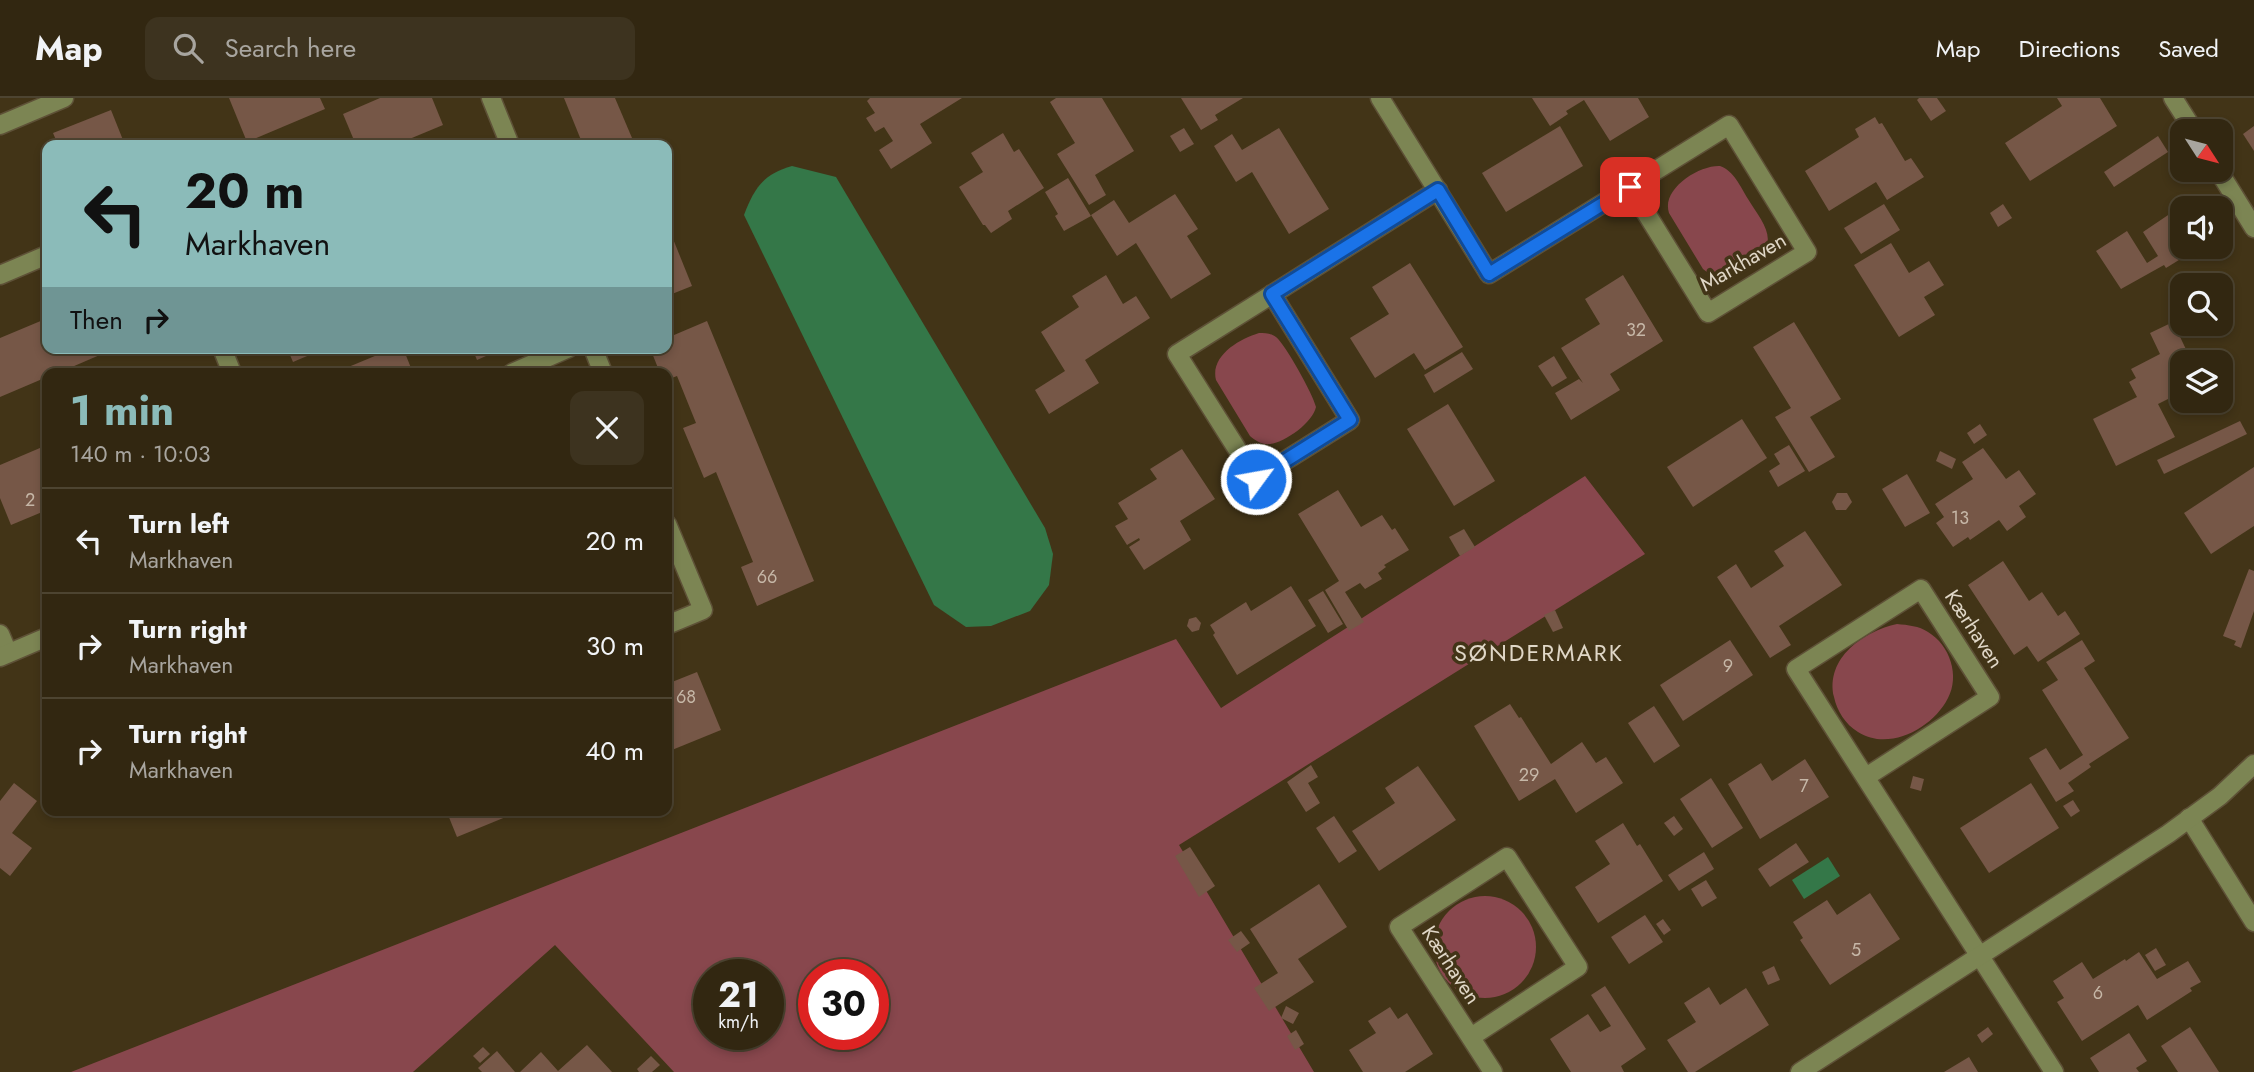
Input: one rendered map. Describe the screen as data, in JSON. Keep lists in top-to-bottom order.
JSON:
{
  "streets": {
    "street": ["Markhaven", "Kærhaven"]
  },
  "districts": ["SØNDERMARK"],
  "house_numbers": [
    "32",
    "2",
    "13",
    "66",
    "9",
    "68",
    "29",
    "7",
    "5",
    "6"
  ],
  "north": "bottom right",
  "page": {
    "header": "Map",
    "search": "Search here",
    "nav": ["Map", "Directions", "Saved"],
    "turn": ["20 m", "Markhaven"],
    "then": "Then",
    "heading": ["1 min", "140 m · 10:03"],
    "list": [
      {
        "name": "Turn left",
        "note": "Markhaven",
        "value": "20 m"
      },
      {
        "name": "Turn right",
        "note": "Markhaven",
        "value": "30 m"
      },
      {
        "name": "Turn right",
        "note": "Markhaven",
        "value": "40 m"
      }
    ],
    "speed": "21 km/h",
    "limit": "30"
  }
}
